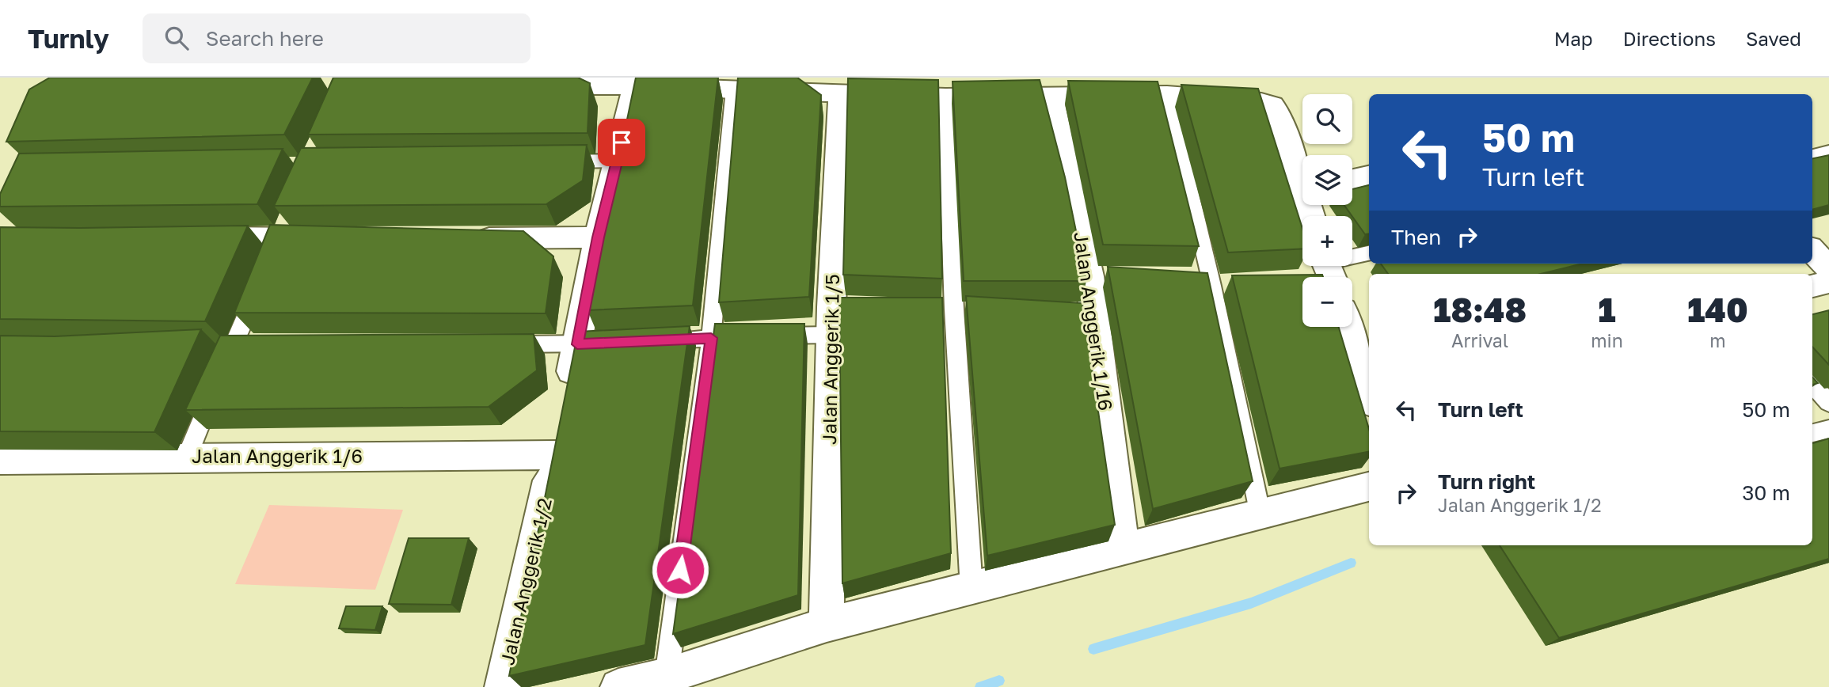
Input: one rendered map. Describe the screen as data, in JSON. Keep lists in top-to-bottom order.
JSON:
{
  "streets": {
    "street": [
      "Jalan Anggerik 1/16",
      "Jalan Anggerik 1/5",
      "Jalan Anggerik 1/6",
      "Jalan Anggerik 1/2"
    ]
  },
  "crossings": [
    ["Jalan Anggerik 1/6", "Jalan Anggerik 1/2"]
  ],
  "page": {
    "header": "Turnly",
    "search": "Search here",
    "nav": ["Map", "Directions", "Saved"],
    "map_buttons": ["+", "−"],
    "turn": ["50 m", "Turn left"],
    "then": "Then",
    "eta": [
      "18:48",
      "Arrival",
      "1",
      "min",
      "140",
      "m"
    ],
    "list": [
      {
        "name": "Turn left",
        "value": "50 m"
      },
      {
        "name": "Turn right",
        "note": "Jalan Anggerik 1/2",
        "value": "30 m"
      }
    ]
  }
}
